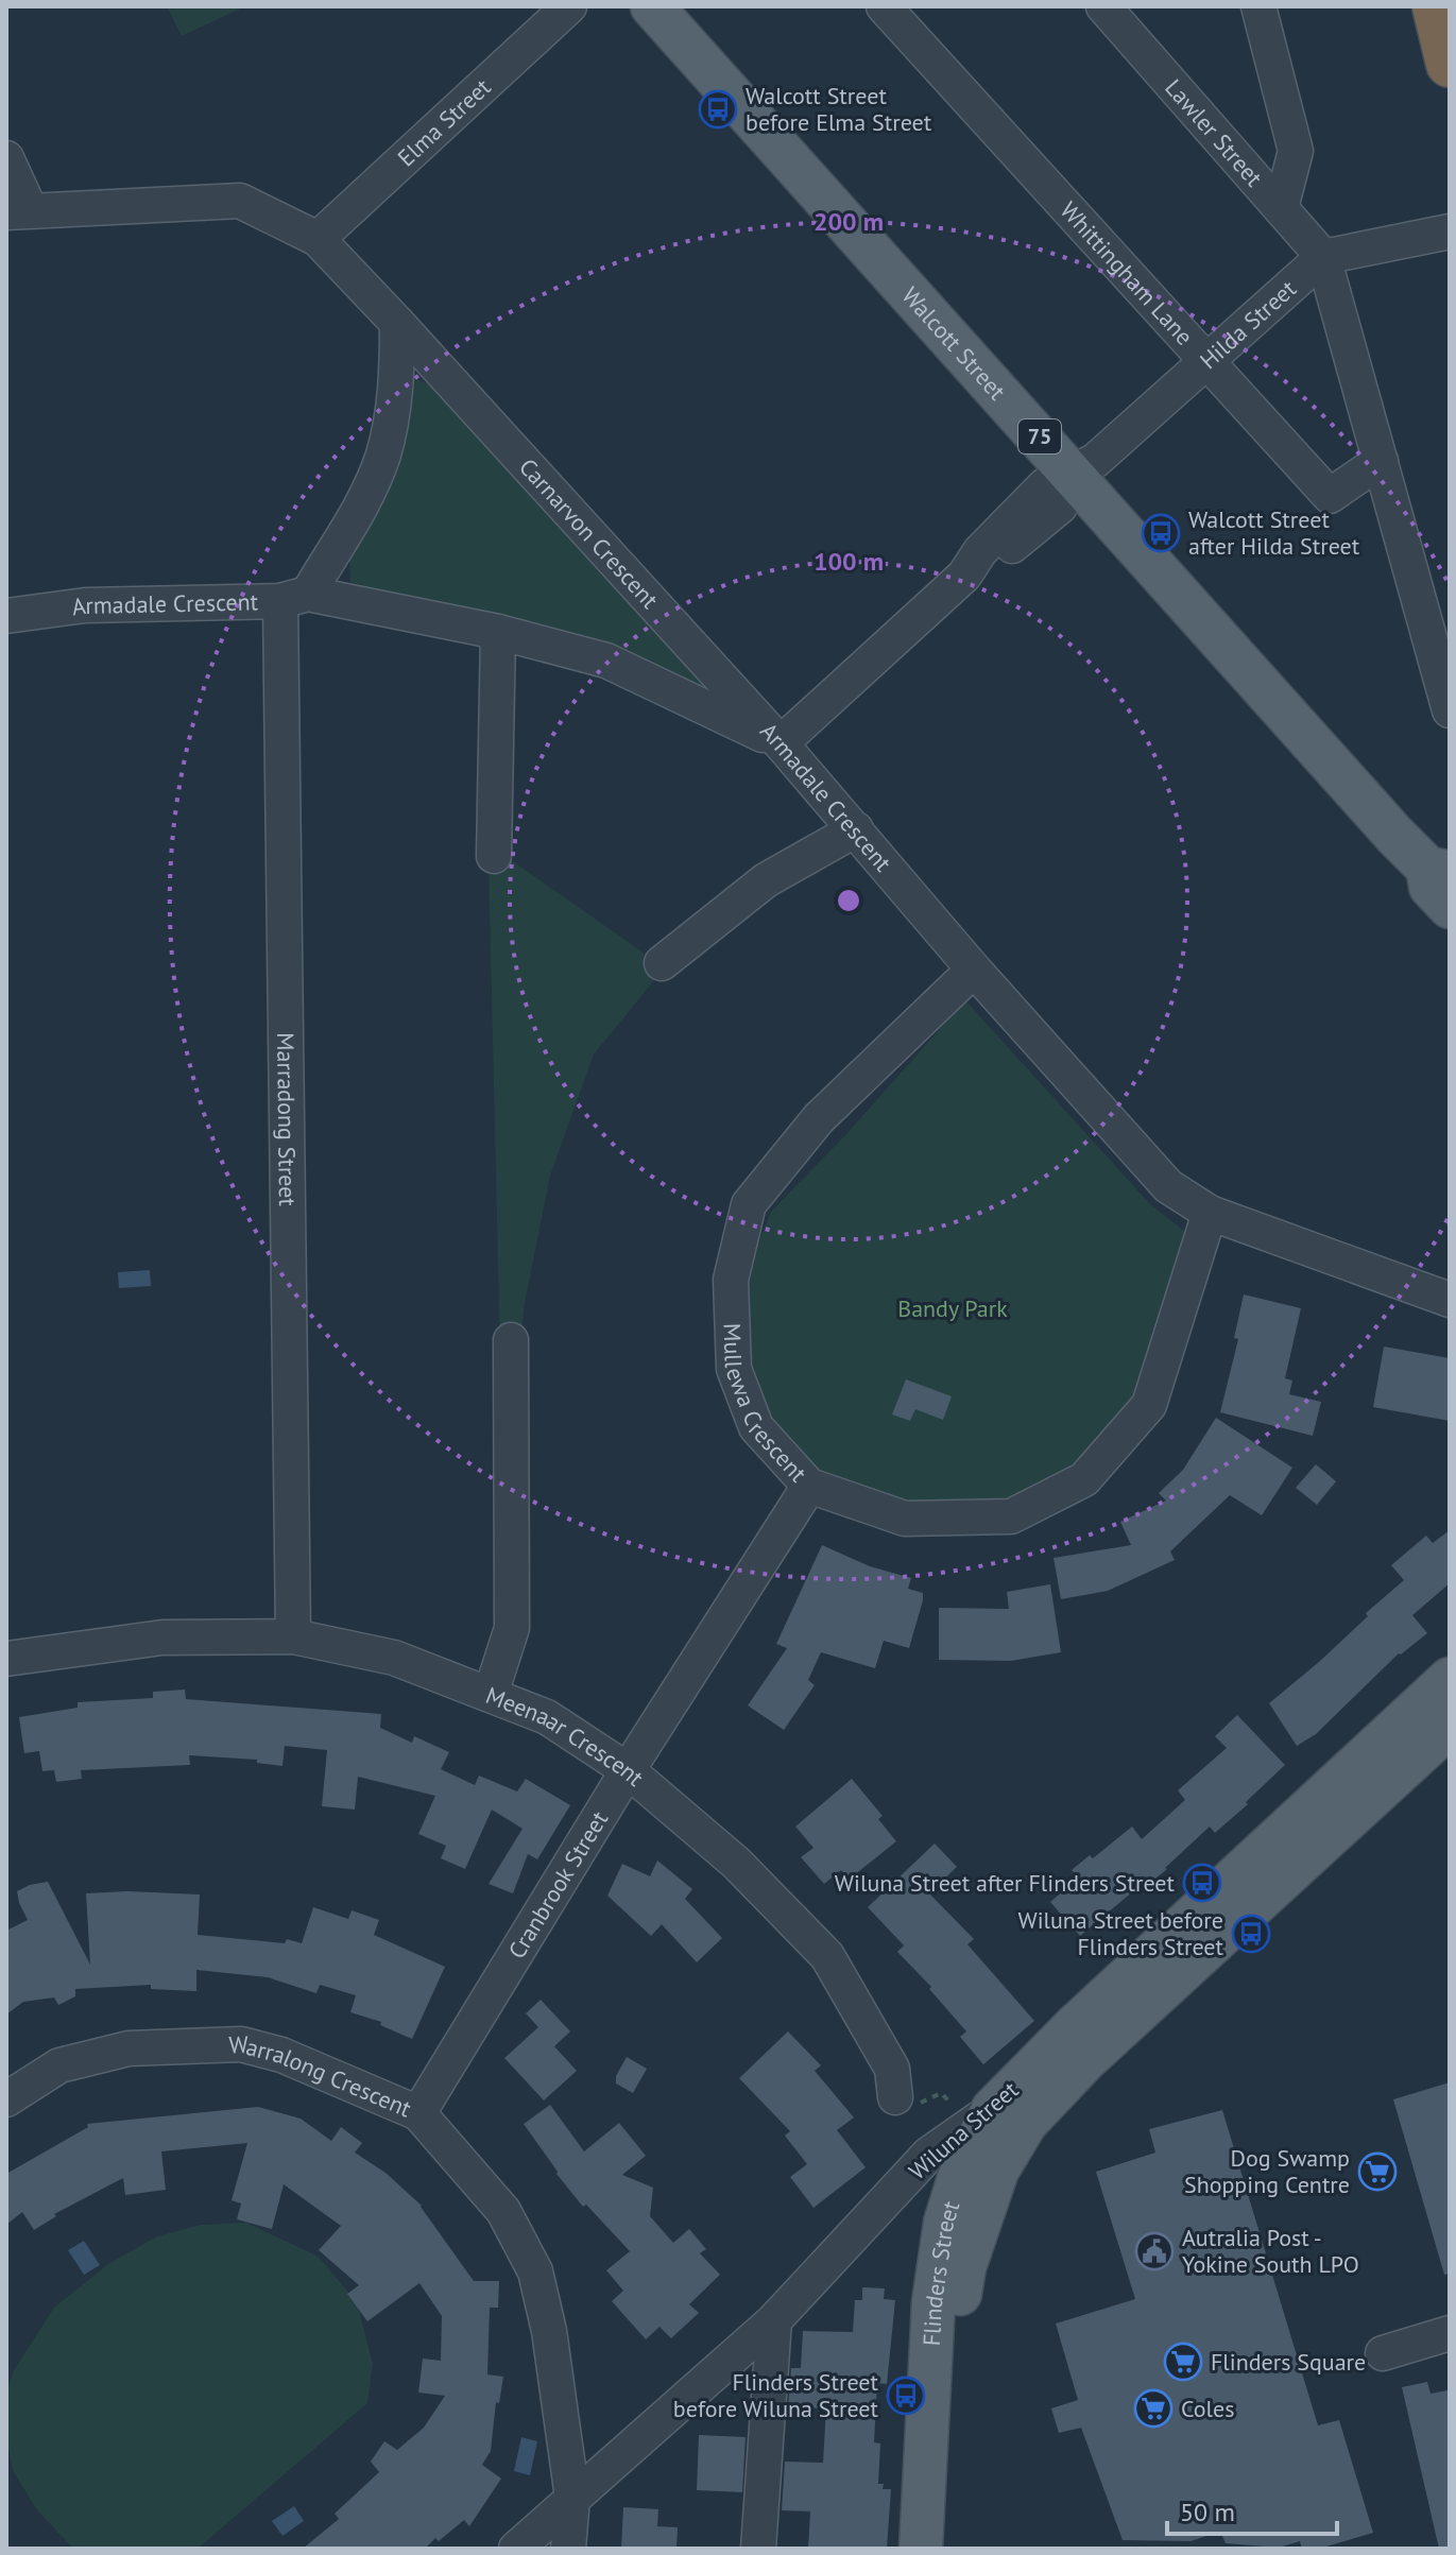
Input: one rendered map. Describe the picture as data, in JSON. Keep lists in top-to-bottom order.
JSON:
{
  "streets": {
    "main road": [
      "Walcott Street",
      "75",
      "Wiluna Street",
      "Flinders Street"
    ],
    "street": [
      "Elma Street",
      "Lawler Street",
      "Whittingham Lane",
      "Hilda Street",
      "Carnarvon Crescent",
      "Armadale Crescent",
      "Marradong Street",
      "Mullewa Crescent",
      "Meenaar Crescent",
      "Cranbrook Street",
      "Warralong Crescent"
    ]
  },
  "crossings": [
    ["Elma Street", "Carnarvon Crescent"],
    ["Lawler Street", "Hilda Street"],
    ["Whittingham Lane", "Hilda Street"],
    ["Hilda Street", "Walcott Street"],
    ["Carnarvon Crescent", "Armadale Crescent"],
    ["Armadale Crescent", "Marradong Street"],
    ["Armadale Crescent", "Mullewa Crescent"],
    ["Marradong Street", "Meenaar Crescent"],
    ["Mullewa Crescent", "Cranbrook Street"],
    ["Meenaar Crescent", "Cranbrook Street"],
    ["Cranbrook Street", "Warralong Crescent"],
    ["Warralong Crescent", "Wiluna Street"],
    ["Wiluna Street", "Flinders Street"]
  ],
  "parks": ["Bandy Park"],
  "places": {
    "bus stop": [
      "Walcott Street before Elma Street",
      "Walcott Street after Hilda Street",
      "Wiluna Street after Flinders Street",
      "Wiluna Street before Flinders Street",
      "Flinders Street before Wiluna Street"
    ],
    "supermarket": ["Dog Swamp Shopping Centre", "Flinders Square", "Coles"],
    "public building": ["Autralia Post - Yokine South LPO"]
  },
  "scale_bar": "50 m",
  "rings": ["200 m", "100 m"]
}
